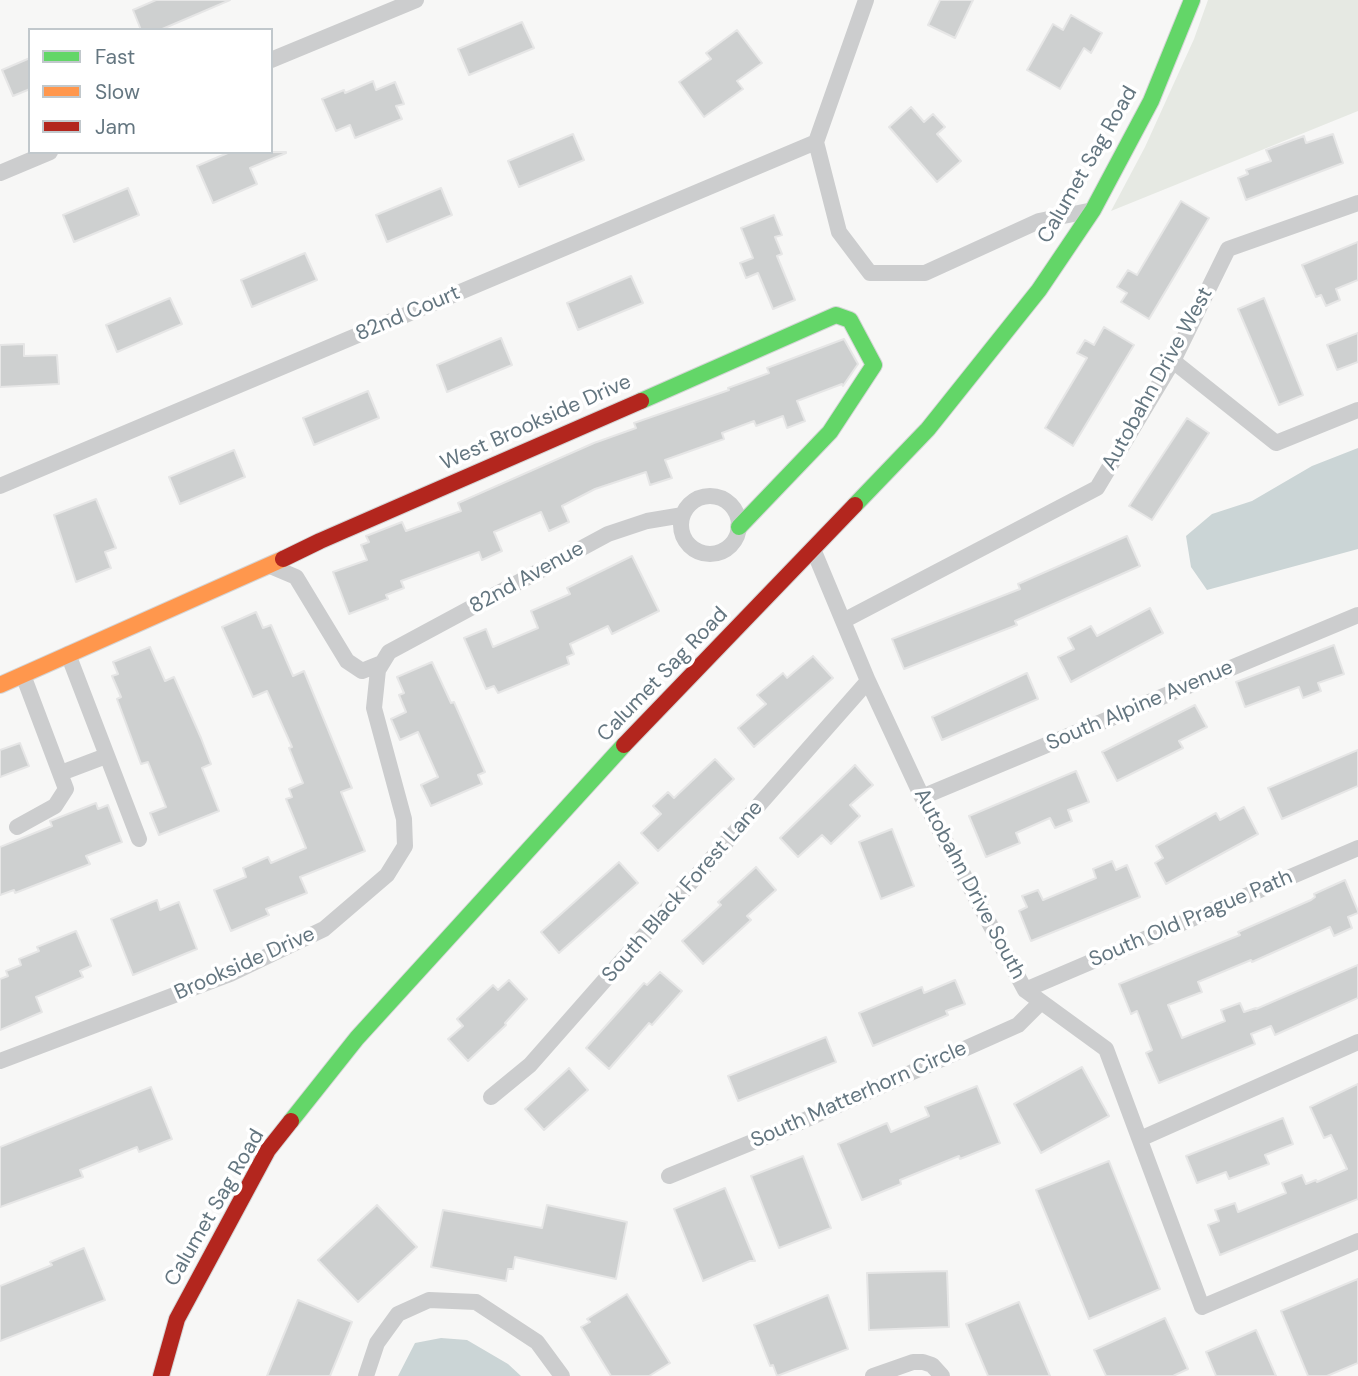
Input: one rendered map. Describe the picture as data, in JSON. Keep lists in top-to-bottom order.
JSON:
{
  "streets": {
    "main road": ["Calumet Sag Road", "West Brookside Drive"],
    "street": [
      "82nd Court",
      "Autobahn Drive West",
      "82nd Avenue",
      "South Alpine Avenue",
      "Autobahn Drive South",
      "South Black Forest Lane",
      "South Old Prague Path",
      "Brookside Drive",
      "South Matterhorn Circle"
    ]
  },
  "crossings": [
    ["Calumet Sag Road", "Autobahn Drive South"],
    ["Autobahn Drive West", "Autobahn Drive South"],
    ["West Brookside Drive", "82nd Avenue"],
    ["82nd Avenue", "Brookside Drive"],
    ["South Alpine Avenue", "Autobahn Drive South"],
    ["Autobahn Drive South", "South Black Forest Lane"],
    ["Autobahn Drive South", "South Old Prague Path"],
    ["Autobahn Drive South", "South Matterhorn Circle"]
  ],
  "legend": ["Fast", "Slow", "Jam"]
}
